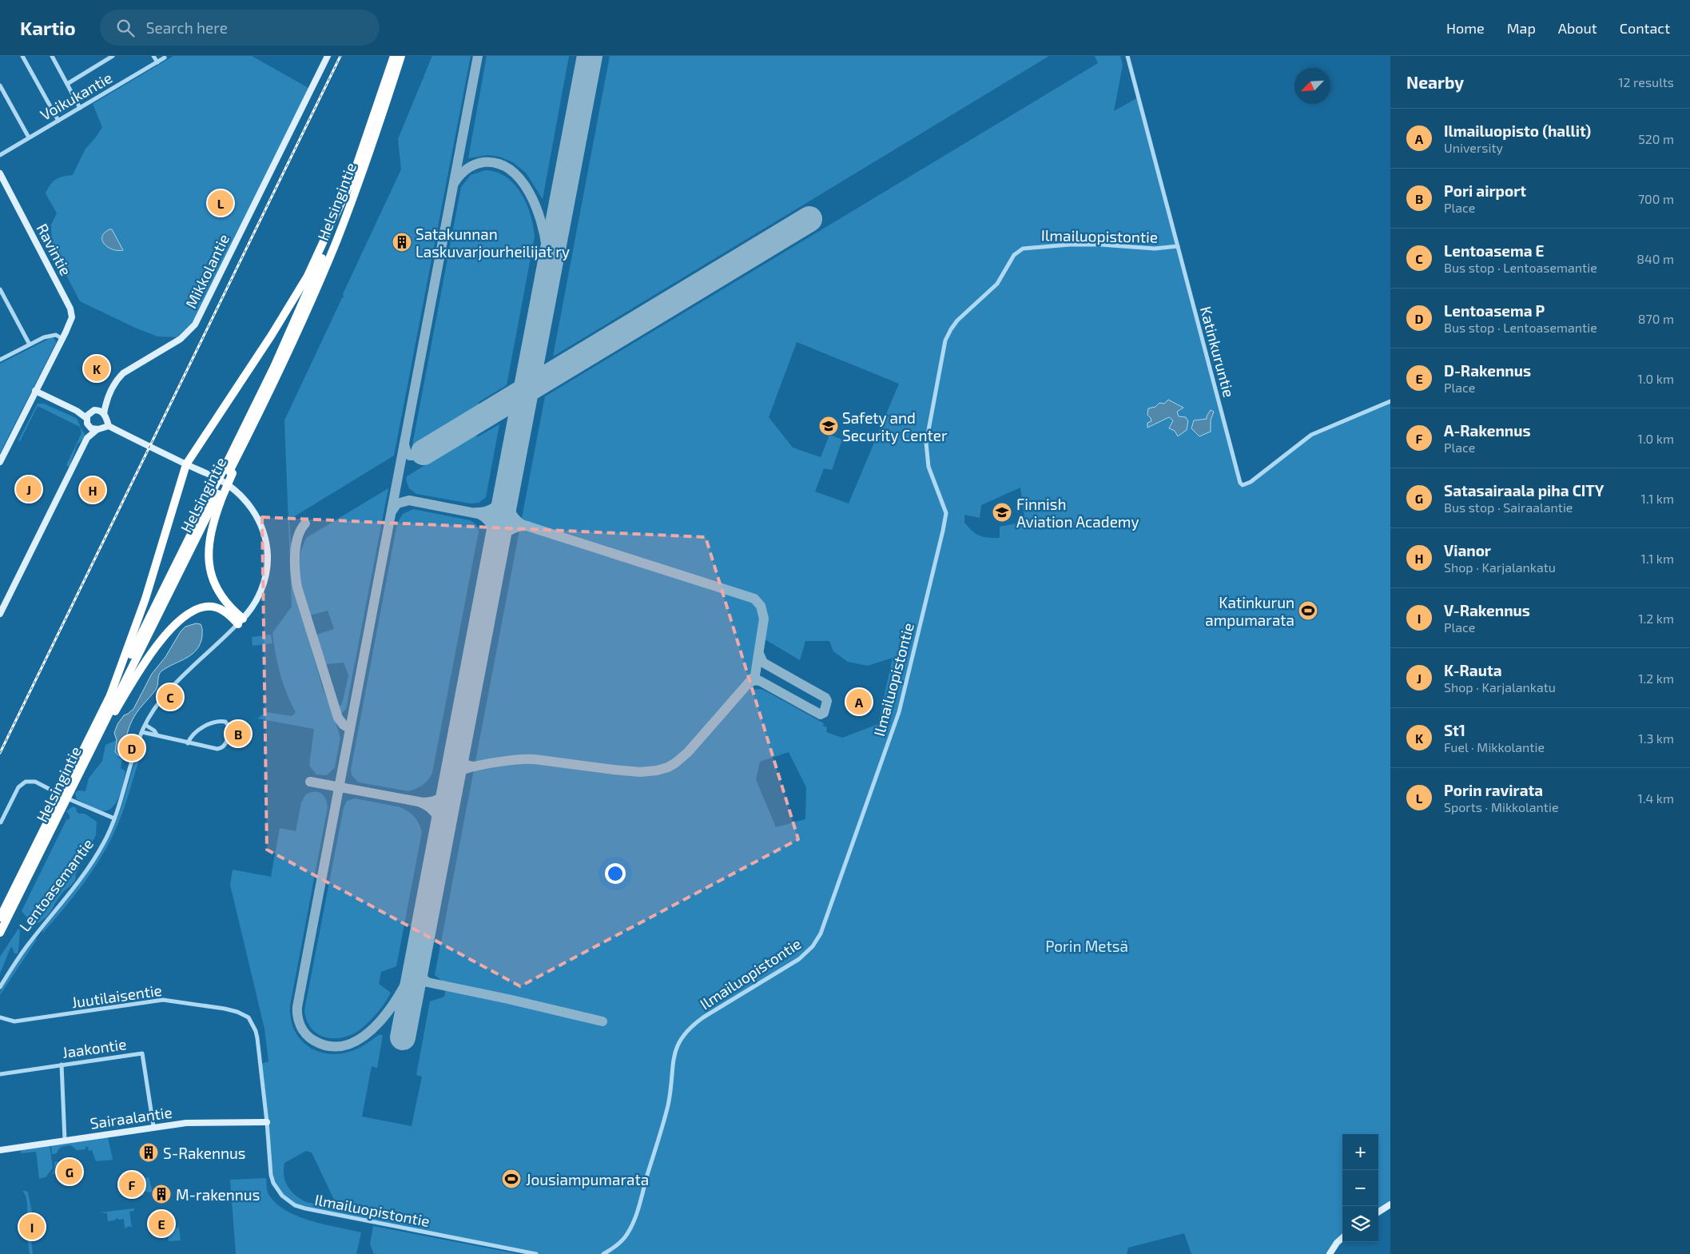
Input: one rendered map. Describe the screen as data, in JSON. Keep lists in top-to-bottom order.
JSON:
{
  "streets": {
    "highway": ["Helsingintie"],
    "street": [
      "Voikukantie",
      "Ilmailuopistontie",
      "Ravintie",
      "Mikkolantie",
      "Katinkuruntie",
      "Lentoasemantie",
      "Juutilaisentie",
      "Jaakontie",
      "Sairaalantie"
    ]
  },
  "crossings": [
    ["Ilmailuopistontie", "Katinkuruntie"],
    ["Ilmailuopistontie", "Juutilaisentie"],
    ["Ilmailuopistontie", "Sairaalantie"],
    ["Juutilaisentie", "Sairaalantie"],
    ["Jaakontie", "Sairaalantie"]
  ],
  "parks": ["Porin Metsä"],
  "places": {
    "building": ["Satakunnan Laskuvarjourheilijat ry", "S-Rakennus", "M-rakennus"],
    "school or university": ["Safety and Security Center", "Finnish Aviation Academy"],
    "sports": ["Katinkurun ampumarata", "Jousiampumarata"]
  },
  "north": "bottom left",
  "page": {
    "header": "Kartio",
    "search": "Search here",
    "nav": [
      "Home",
      "Map",
      "About",
      "Contact"
    ],
    "heading": ["Nearby", "12 results"],
    "list": [
      {
        "mark": "A",
        "name": "Ilmailuopisto (hallit)",
        "note": "University",
        "value": "520 m"
      },
      {
        "mark": "B",
        "name": "Pori airport",
        "note": "Place",
        "value": "700 m"
      },
      {
        "mark": "C",
        "name": "Lentoasema E",
        "note": "Bus stop · Lentoasemantie",
        "value": "840 m"
      },
      {
        "mark": "D",
        "name": "Lentoasema P",
        "note": "Bus stop · Lentoasemantie",
        "value": "870 m"
      },
      {
        "mark": "E",
        "name": "D-Rakennus",
        "note": "Place",
        "value": "1.0 km"
      },
      {
        "mark": "F",
        "name": "A-Rakennus",
        "note": "Place",
        "value": "1.0 km"
      },
      {
        "mark": "G",
        "name": "Satasairaala piha CITY",
        "note": "Bus stop · Sairaalantie",
        "value": "1.1 km"
      },
      {
        "mark": "H",
        "name": "Vianor",
        "note": "Shop · Karjalankatu",
        "value": "1.1 km"
      },
      {
        "mark": "I",
        "name": "V-Rakennus",
        "note": "Place",
        "value": "1.2 km"
      },
      {
        "mark": "J",
        "name": "K-Rauta",
        "note": "Shop · Karjalankatu",
        "value": "1.2 km"
      },
      {
        "mark": "K",
        "name": "St1",
        "note": "Fuel · Mikkolantie",
        "value": "1.3 km"
      },
      {
        "mark": "L",
        "name": "Porin ravirata",
        "note": "Sports · Mikkolantie",
        "value": "1.4 km"
      }
    ],
    "pins": [
      "L",
      "K",
      "J",
      "H",
      "C",
      "A",
      "B",
      "D",
      "G",
      "F",
      "E",
      "I"
    ],
    "map_buttons": ["+", "−"]
  }
}
